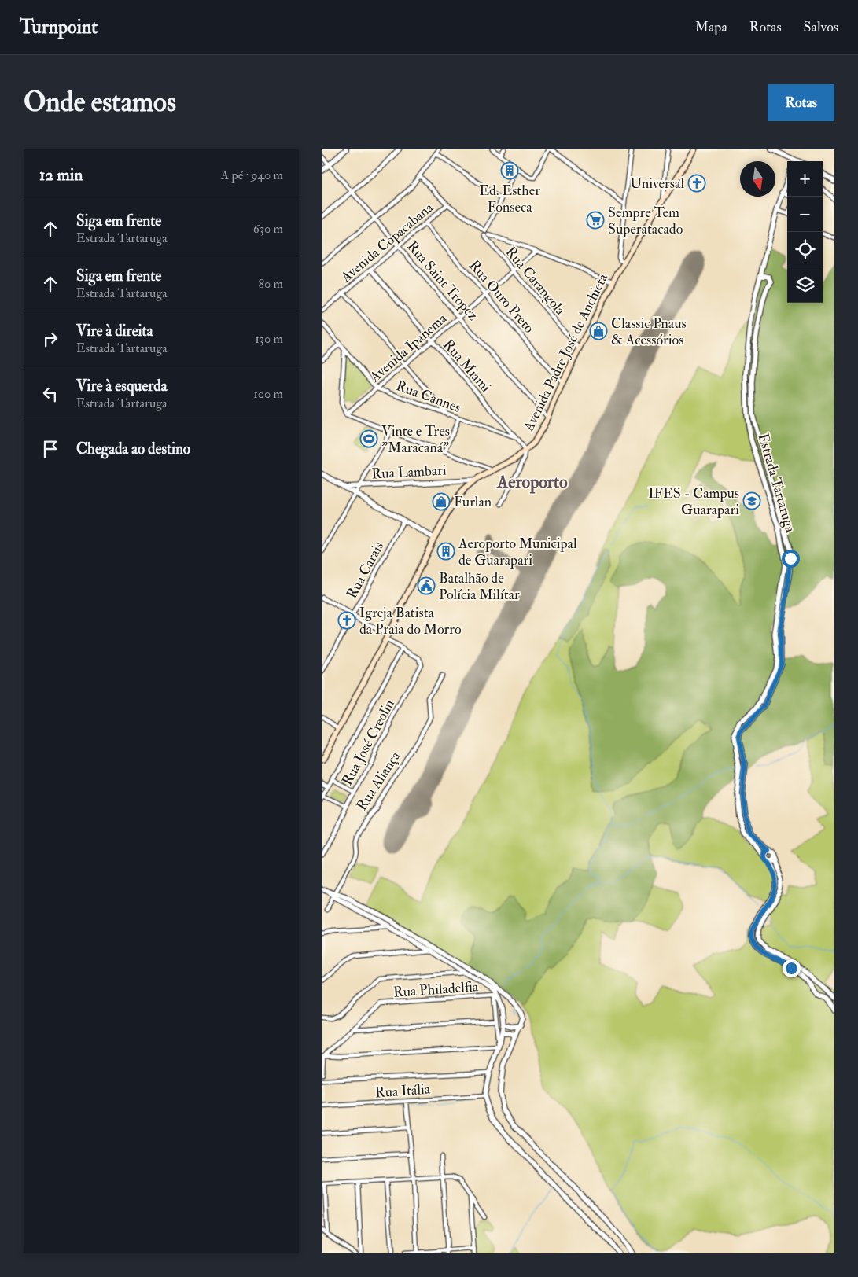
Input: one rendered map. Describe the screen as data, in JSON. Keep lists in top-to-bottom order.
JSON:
{
  "streets": {
    "main road": ["Avenida Padre José de Anchieta"],
    "street": [
      "Avenida Copacabana",
      "Rua Saint Tropez",
      "Rua Carangola",
      "Rua Ouro Preto",
      "Avenida Ipanema",
      "Rua Miami",
      "Rua Cannes",
      "Rua Lambari",
      "Estrada Tartaruga",
      "Rua Carais",
      "Rua José Creolin",
      "Rua Aliança",
      "Rua Philadelfia",
      "Rua Itália"
    ]
  },
  "crossings": [
    ["Avenida Copacabana", "Rua Saint Tropez"],
    ["Avenida Copacabana", "Rua Carangola"],
    ["Avenida Copacabana", "Rua Ouro Preto"],
    ["Avenida Copacabana", "Rua Miami"],
    ["Rua Saint Tropez", "Avenida Ipanema"],
    ["Rua Saint Tropez", "Avenida Padre José de Anchieta"],
    ["Rua Carangola", "Avenida Ipanema"],
    ["Rua Carangola", "Avenida Padre José de Anchieta"],
    ["Rua Ouro Preto", "Avenida Ipanema"],
    ["Rua Ouro Preto", "Avenida Padre José de Anchieta"],
    ["Avenida Ipanema", "Rua Miami"],
    ["Avenida Ipanema", "Rua Cannes"],
    ["Avenida Padre José de Anchieta", "Rua Lambari"],
    ["Avenida Padre José de Anchieta", "Rua José Creolin"],
    ["Rua Miami", "Rua Cannes"],
    ["Rua Carais", "Rua José Creolin"]
  ],
  "districts": ["Aeroporto"],
  "places": {
    "building": ["Ed. Esther Fonseca", "Aeroporto Municipal de Guarapari"],
    "church": ["Universal", "Igreja Batista da Praia do Morro"],
    "supermarket": ["Sempre Tem Superatacado"],
    "shop": ["Classic Pnaus & Acessórios", "Furlan"],
    "sports": ["Vinte e Tres \"Maracaná\""],
    "school or university": ["IFES - Campus Guarapari"],
    "public building": ["Batalhão de Polícia Milítar"]
  },
  "north": "bottom",
  "page": {
    "header": "Turnpoint",
    "nav": ["Mapa", "Rotas", "Salvos"],
    "buttons": "Rotas",
    "title": "Onde estamos",
    "heading": ["12 min", "A pé · 940 m"],
    "map_buttons": ["+", "−"],
    "list": [
      ["Siga em frente", "Estrada Tartaruga", "630 m"],
      ["Siga em frente", "Estrada Tartaruga", "80 m"],
      ["Vire à direita", "Estrada Tartaruga", "130 m"],
      ["Vire à esquerda", "Estrada Tartaruga", "100 m"],
      "Chegada ao destino"
    ]
  }
}
